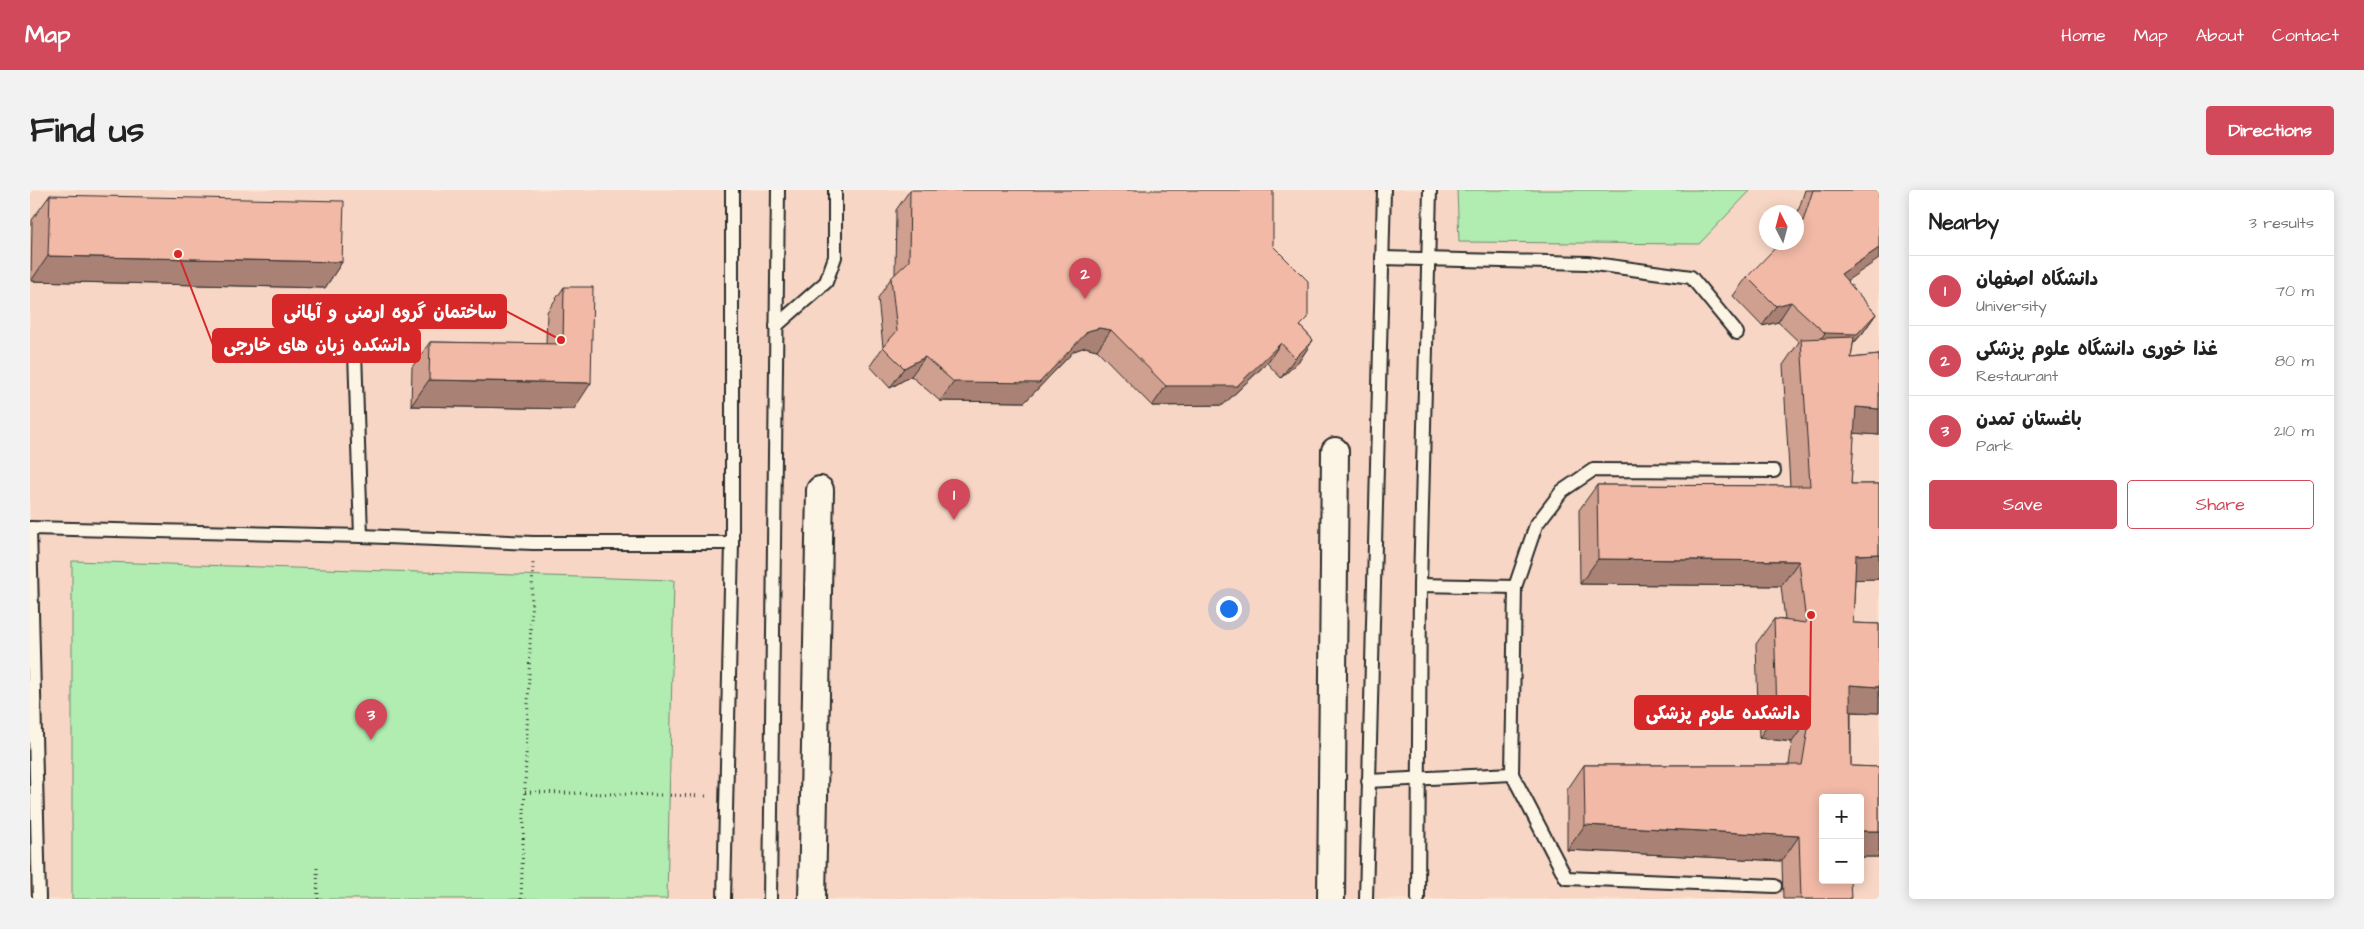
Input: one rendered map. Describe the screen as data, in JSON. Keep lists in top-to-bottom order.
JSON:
{
  "places": ["دانشکده زبان های خارجی", "ساختمان گروه ارمنی و آلمانی", "دانشکده علوم پزشکی"],
  "north": "top",
  "page": {
    "header": "Map",
    "nav": [
      "Home",
      "Map",
      "About",
      "Contact"
    ],
    "title": "Find us",
    "buttons": [
      "Directions",
      ["Save", "Share"]
    ],
    "heading": ["Nearby", "3 results"],
    "list": [
      {
        "mark": "1",
        "name": "دانشگاه اصفهان",
        "note": "University",
        "value": "70 m"
      },
      {
        "mark": "2",
        "name": "غذا خوری دانشگاه علوم پزشکی",
        "note": "Restaurant",
        "value": "80 m"
      },
      {
        "mark": "3",
        "name": "باغستان تمدن",
        "note": "Park",
        "value": "210 m"
      }
    ],
    "pins": ["2", "1", "3"],
    "map_buttons": ["+", "−"]
  }
}
